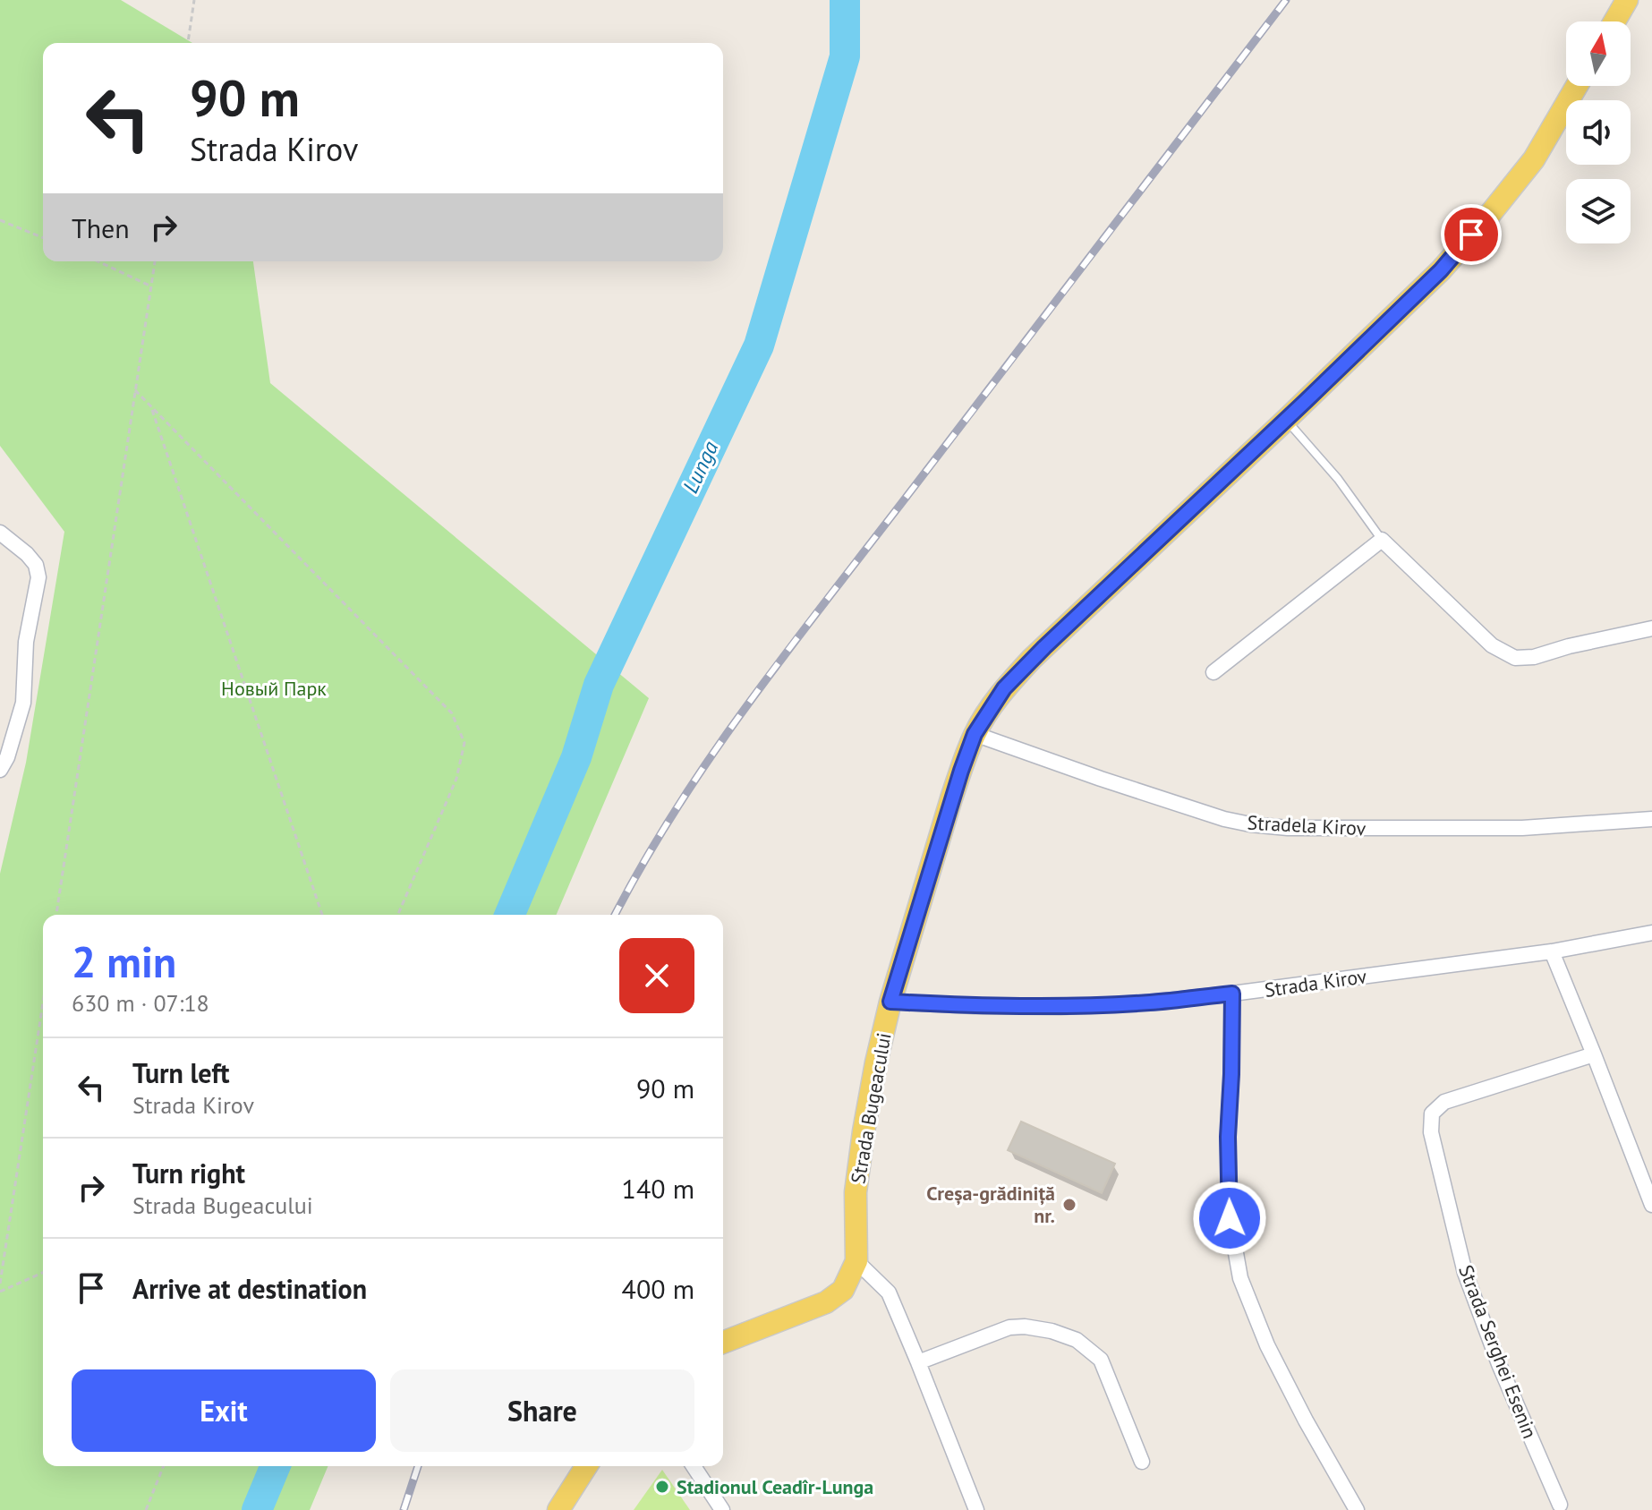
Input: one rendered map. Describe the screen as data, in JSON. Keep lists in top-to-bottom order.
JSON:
{
  "streets": {
    "main road": ["Strada Bugeacului"],
    "street": ["Stradela Kirov", "Strada Kirov", "Strada Serghei Esenin"]
  },
  "crossings": [
    ["Stradela Kirov", "Strada Bugeacului"],
    ["Strada Kirov", "Strada Bugeacului"]
  ],
  "water": ["Lunga"],
  "parks": ["Новый Парк"],
  "places": ["Creșa-grădiniță nr.", "Stadionul Ceadîr-Lunga"],
  "north": "top",
  "page": {
    "turn": ["90 m", "Strada Kirov"],
    "then": "Then",
    "heading": ["2 min", "630 m · 07:18"],
    "list": [
      {
        "name": "Turn left",
        "note": "Strada Kirov",
        "value": "90 m"
      },
      {
        "name": "Turn right",
        "note": "Strada Bugeacului",
        "value": "140 m"
      },
      {
        "name": "Arrive at destination",
        "value": "400 m"
      }
    ],
    "buttons": ["Exit", "Share"]
  }
}
